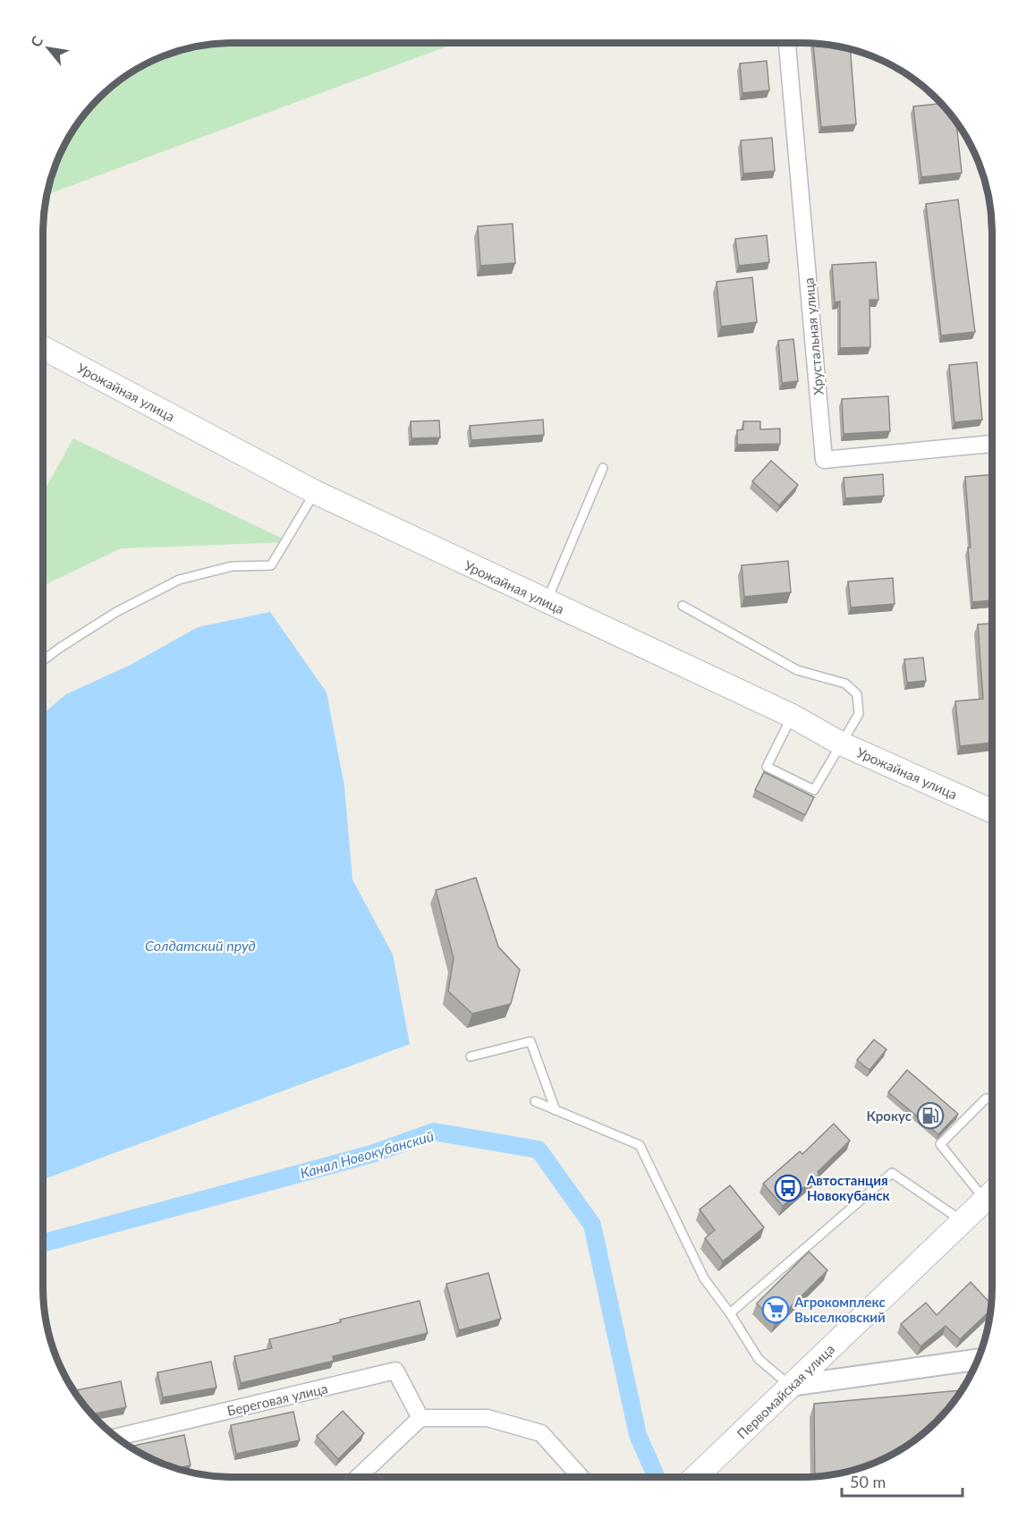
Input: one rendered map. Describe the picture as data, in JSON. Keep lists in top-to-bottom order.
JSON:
{
  "streets": {
    "main road": ["Урожайная улица", "Первомайская улица"],
    "street": ["Хрустальная улица", "Береговая улица"]
  },
  "water": ["Солдатский пруд", "Канал Новокубанский"],
  "places": {
    "fuel station": ["Крокус"],
    "bus stop": ["Автостанция Новокубанск"],
    "supermarket": ["Агрокомплекс Выселковский"]
  },
  "scale_bar": "50 m",
  "north": "top left"
}
